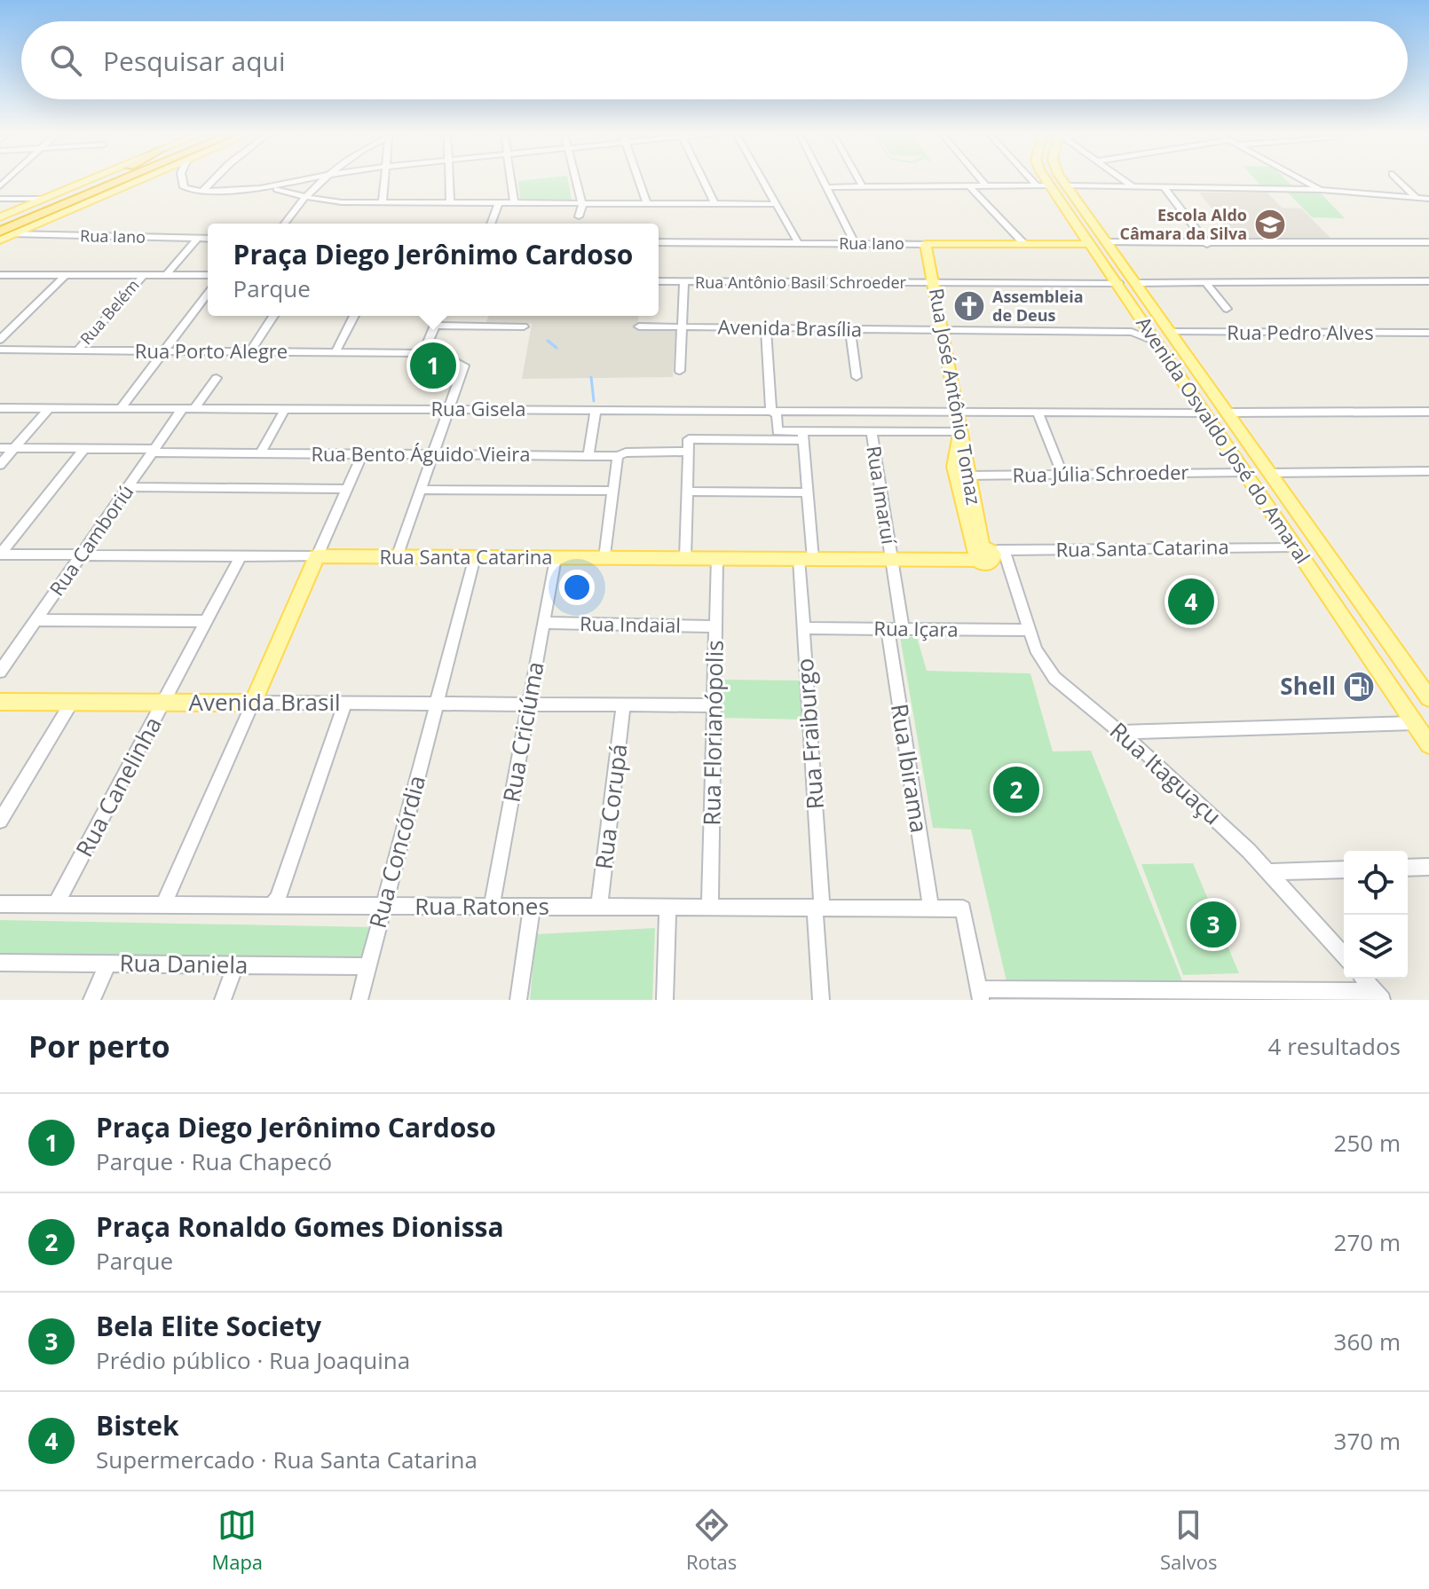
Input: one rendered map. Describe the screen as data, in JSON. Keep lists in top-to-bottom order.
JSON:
{
  "streets": {
    "main road": [
      "Rua Iano",
      "Rua José Antônio Tomaz",
      "Avenida Osvaldo José do Amaral",
      "Rua Santa Catarina",
      "Avenida Brasil"
    ],
    "street": [
      "Rua Antônio Basil Schroeder",
      "Rua Belém",
      "Avenida Brasília",
      "Rua Pedro Alves",
      "Rua Porto Alegre",
      "Rua Gisela",
      "Rua Bento Águido Vieira",
      "Rua Júlia Schroeder",
      "Rua Imaruí",
      "Rua Camboriú",
      "Rua Indaial",
      "Rua Içara",
      "Rua Criciúma",
      "Rua Florianópolis",
      "Rua Fraiburgo",
      "Rua Ibirama",
      "Rua Itaguaçu",
      "Rua Canelinha",
      "Rua Corupá",
      "Rua Concórdia",
      "Rua Ratones",
      "Rua Daniela"
    ]
  },
  "crossings": [
    ["Rua Iano", "Rua José Antônio Tomaz"],
    ["Rua Iano", "Avenida Osvaldo José do Amaral"],
    ["Rua Antônio Basil Schroeder", "Rua José Antônio Tomaz"],
    ["Rua Antônio Basil Schroeder", "Avenida Osvaldo José do Amaral"],
    ["Rua Belém", "Rua Porto Alegre"],
    ["Avenida Brasília", "Rua José Antônio Tomaz"],
    ["Rua Pedro Alves", "Avenida Osvaldo José do Amaral"],
    ["Rua Porto Alegre", "Rua Gisela"],
    ["Rua José Antônio Tomaz", "Rua Gisela"],
    ["Rua José Antônio Tomaz", "Rua Júlia Schroeder"],
    ["Rua José Antônio Tomaz", "Rua Santa Catarina"],
    ["Rua José Antônio Tomaz", "Rua Itaguaçu"],
    ["Rua Gisela", "Avenida Osvaldo José do Amaral"],
    ["Rua Gisela", "Rua Camboriú"],
    ["Avenida Osvaldo José do Amaral", "Rua Júlia Schroeder"],
    ["Avenida Osvaldo José do Amaral", "Rua Santa Catarina"],
    ["Rua Bento Águido Vieira", "Rua Camboriú"],
    ["Rua Imaruí", "Rua Santa Catarina"],
    ["Rua Imaruí", "Rua Içara"],
    ["Rua Camboriú", "Rua Santa Catarina"],
    ["Rua Santa Catarina", "Rua Criciúma"],
    ["Rua Santa Catarina", "Rua Florianópolis"],
    ["Rua Santa Catarina", "Rua Fraiburgo"],
    ["Rua Santa Catarina", "Rua Itaguaçu"],
    ["Rua Santa Catarina", "Rua Canelinha"],
    ["Rua Santa Catarina", "Rua Concórdia"],
    ["Rua Indaial", "Rua Criciúma"],
    ["Rua Indaial", "Rua Florianópolis"],
    ["Rua Içara", "Rua Fraiburgo"],
    ["Rua Içara", "Rua Ibirama"],
    ["Rua Içara", "Rua Itaguaçu"],
    ["Avenida Brasil", "Rua Criciúma"],
    ["Avenida Brasil", "Rua Florianópolis"],
    ["Avenida Brasil", "Rua Canelinha"],
    ["Avenida Brasil", "Rua Corupá"],
    ["Avenida Brasil", "Rua Concórdia"],
    ["Rua Criciúma", "Rua Ratones"],
    ["Rua Florianópolis", "Rua Ratones"],
    ["Rua Fraiburgo", "Rua Ratones"],
    ["Rua Ibirama", "Rua Ratones"],
    ["Rua Canelinha", "Rua Ratones"],
    ["Rua Corupá", "Rua Ratones"],
    ["Rua Concórdia", "Rua Ratones"],
    ["Rua Concórdia", "Rua Daniela"]
  ],
  "places": {
    "school or university": ["Escola Aldo Câmara da Silva"],
    "church": ["Assembleia de Deus"],
    "fuel station": ["Shell"]
  },
  "page": {
    "search": "Pesquisar aqui",
    "popup": ["Praça Diego Jerônimo Cardoso", "Parque"],
    "pins": [
      "1",
      "4",
      "2",
      "3"
    ],
    "heading": ["Por perto", "4 resultados"],
    "list": [
      {
        "mark": "1",
        "name": "Praça Diego Jerônimo Cardoso",
        "note": "Parque · Rua Chapecó",
        "value": "250 m"
      },
      {
        "mark": "2",
        "name": "Praça Ronaldo Gomes Dionissa",
        "note": "Parque",
        "value": "270 m"
      },
      {
        "mark": "3",
        "name": "Bela Elite Society",
        "note": "Prédio público · Rua Joaquina",
        "value": "360 m"
      },
      {
        "mark": "4",
        "name": "Bistek",
        "note": "Supermercado · Rua Santa Catarina",
        "value": "370 m"
      }
    ],
    "nav": ["Mapa", "Rotas", "Salvos"]
  }
}
